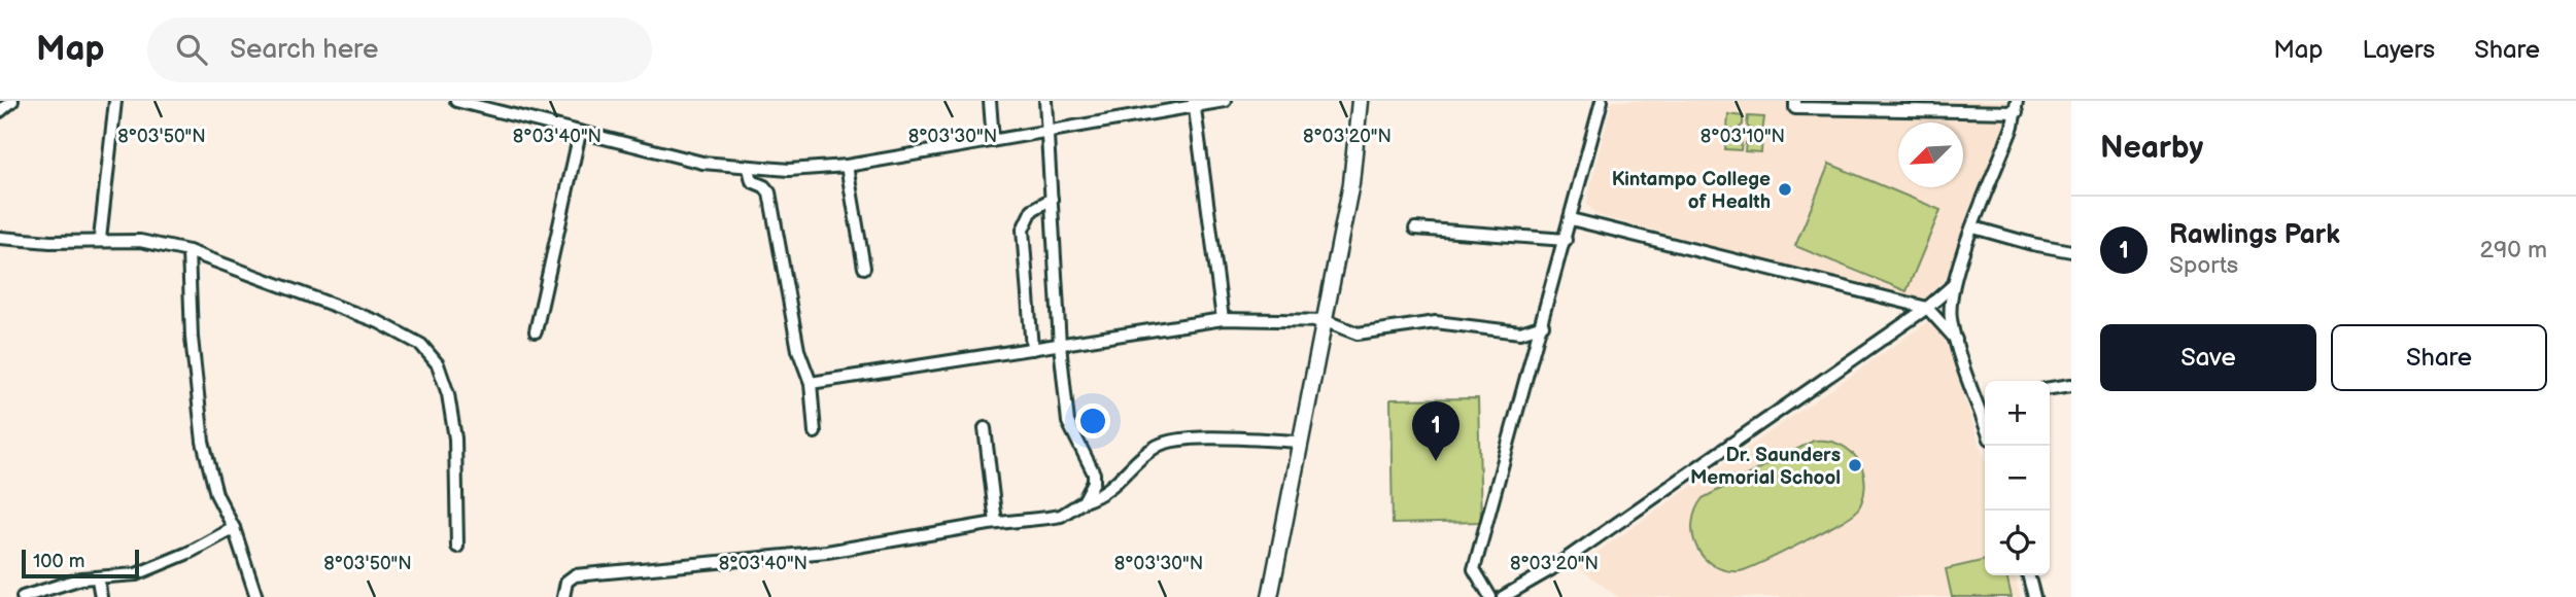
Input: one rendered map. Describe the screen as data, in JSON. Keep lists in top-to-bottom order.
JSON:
{
  "places": ["Kintampo College of Health", "Dr. Saunders Memorial School"],
  "scale_bar": "100 m",
  "north": "bottom left",
  "page": {
    "header": "Map",
    "search": "Search here",
    "nav": ["Map", "Layers", "Share"],
    "heading": "Nearby",
    "list": [
      {
        "mark": "1",
        "name": "Rawlings Park",
        "note": "Sports",
        "value": "290 m"
      }
    ],
    "buttons": ["Save", "Share"],
    "map_buttons": ["+", "−"],
    "pins": "1",
    "scale": "100 m"
  },
  "coordinates": [
    "8°03'10\"N",
    "8°03'50\"N",
    "8°03'40\"N",
    "8°03'30\"N",
    "8°03'20\"N"
  ]
}
